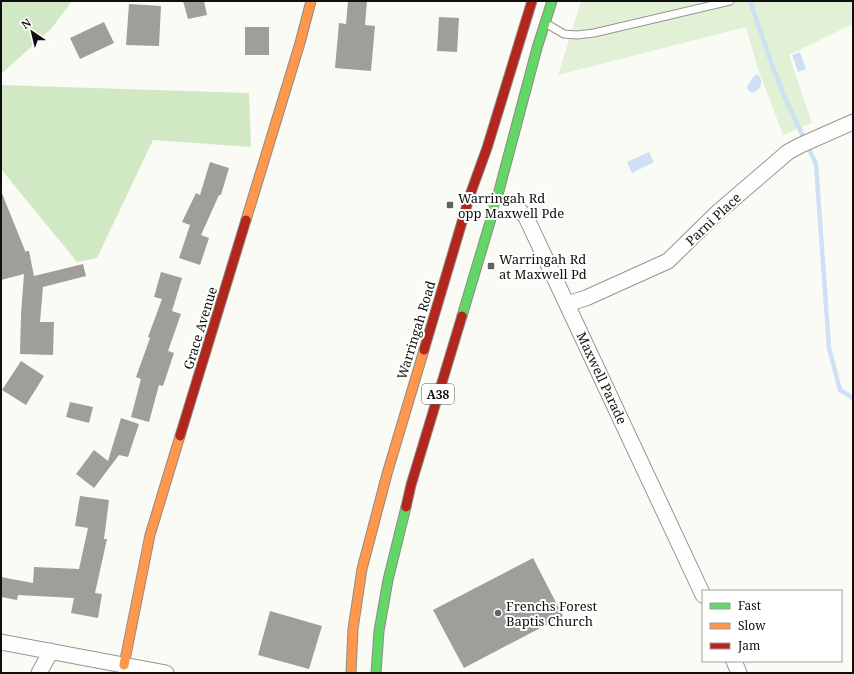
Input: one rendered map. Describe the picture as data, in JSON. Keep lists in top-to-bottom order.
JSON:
{
  "streets": {
    "main road": ["Grace Avenue", "Warringah Road", "A38"],
    "street": ["Parni Place", "Maxwell Parade"]
  },
  "crossings": [
    ["Parni Place", "Maxwell Parade"],
    ["Maxwell Parade", "A38"]
  ],
  "places": {
    "transit": ["Warringah Rd opp Maxwell Pde", "Warringah Rd at Maxwell Pd"],
    "other": ["Frenchs Forest Baptis Church"]
  },
  "legend": ["Fast", "Slow", "Jam"],
  "north": "top left"
}
